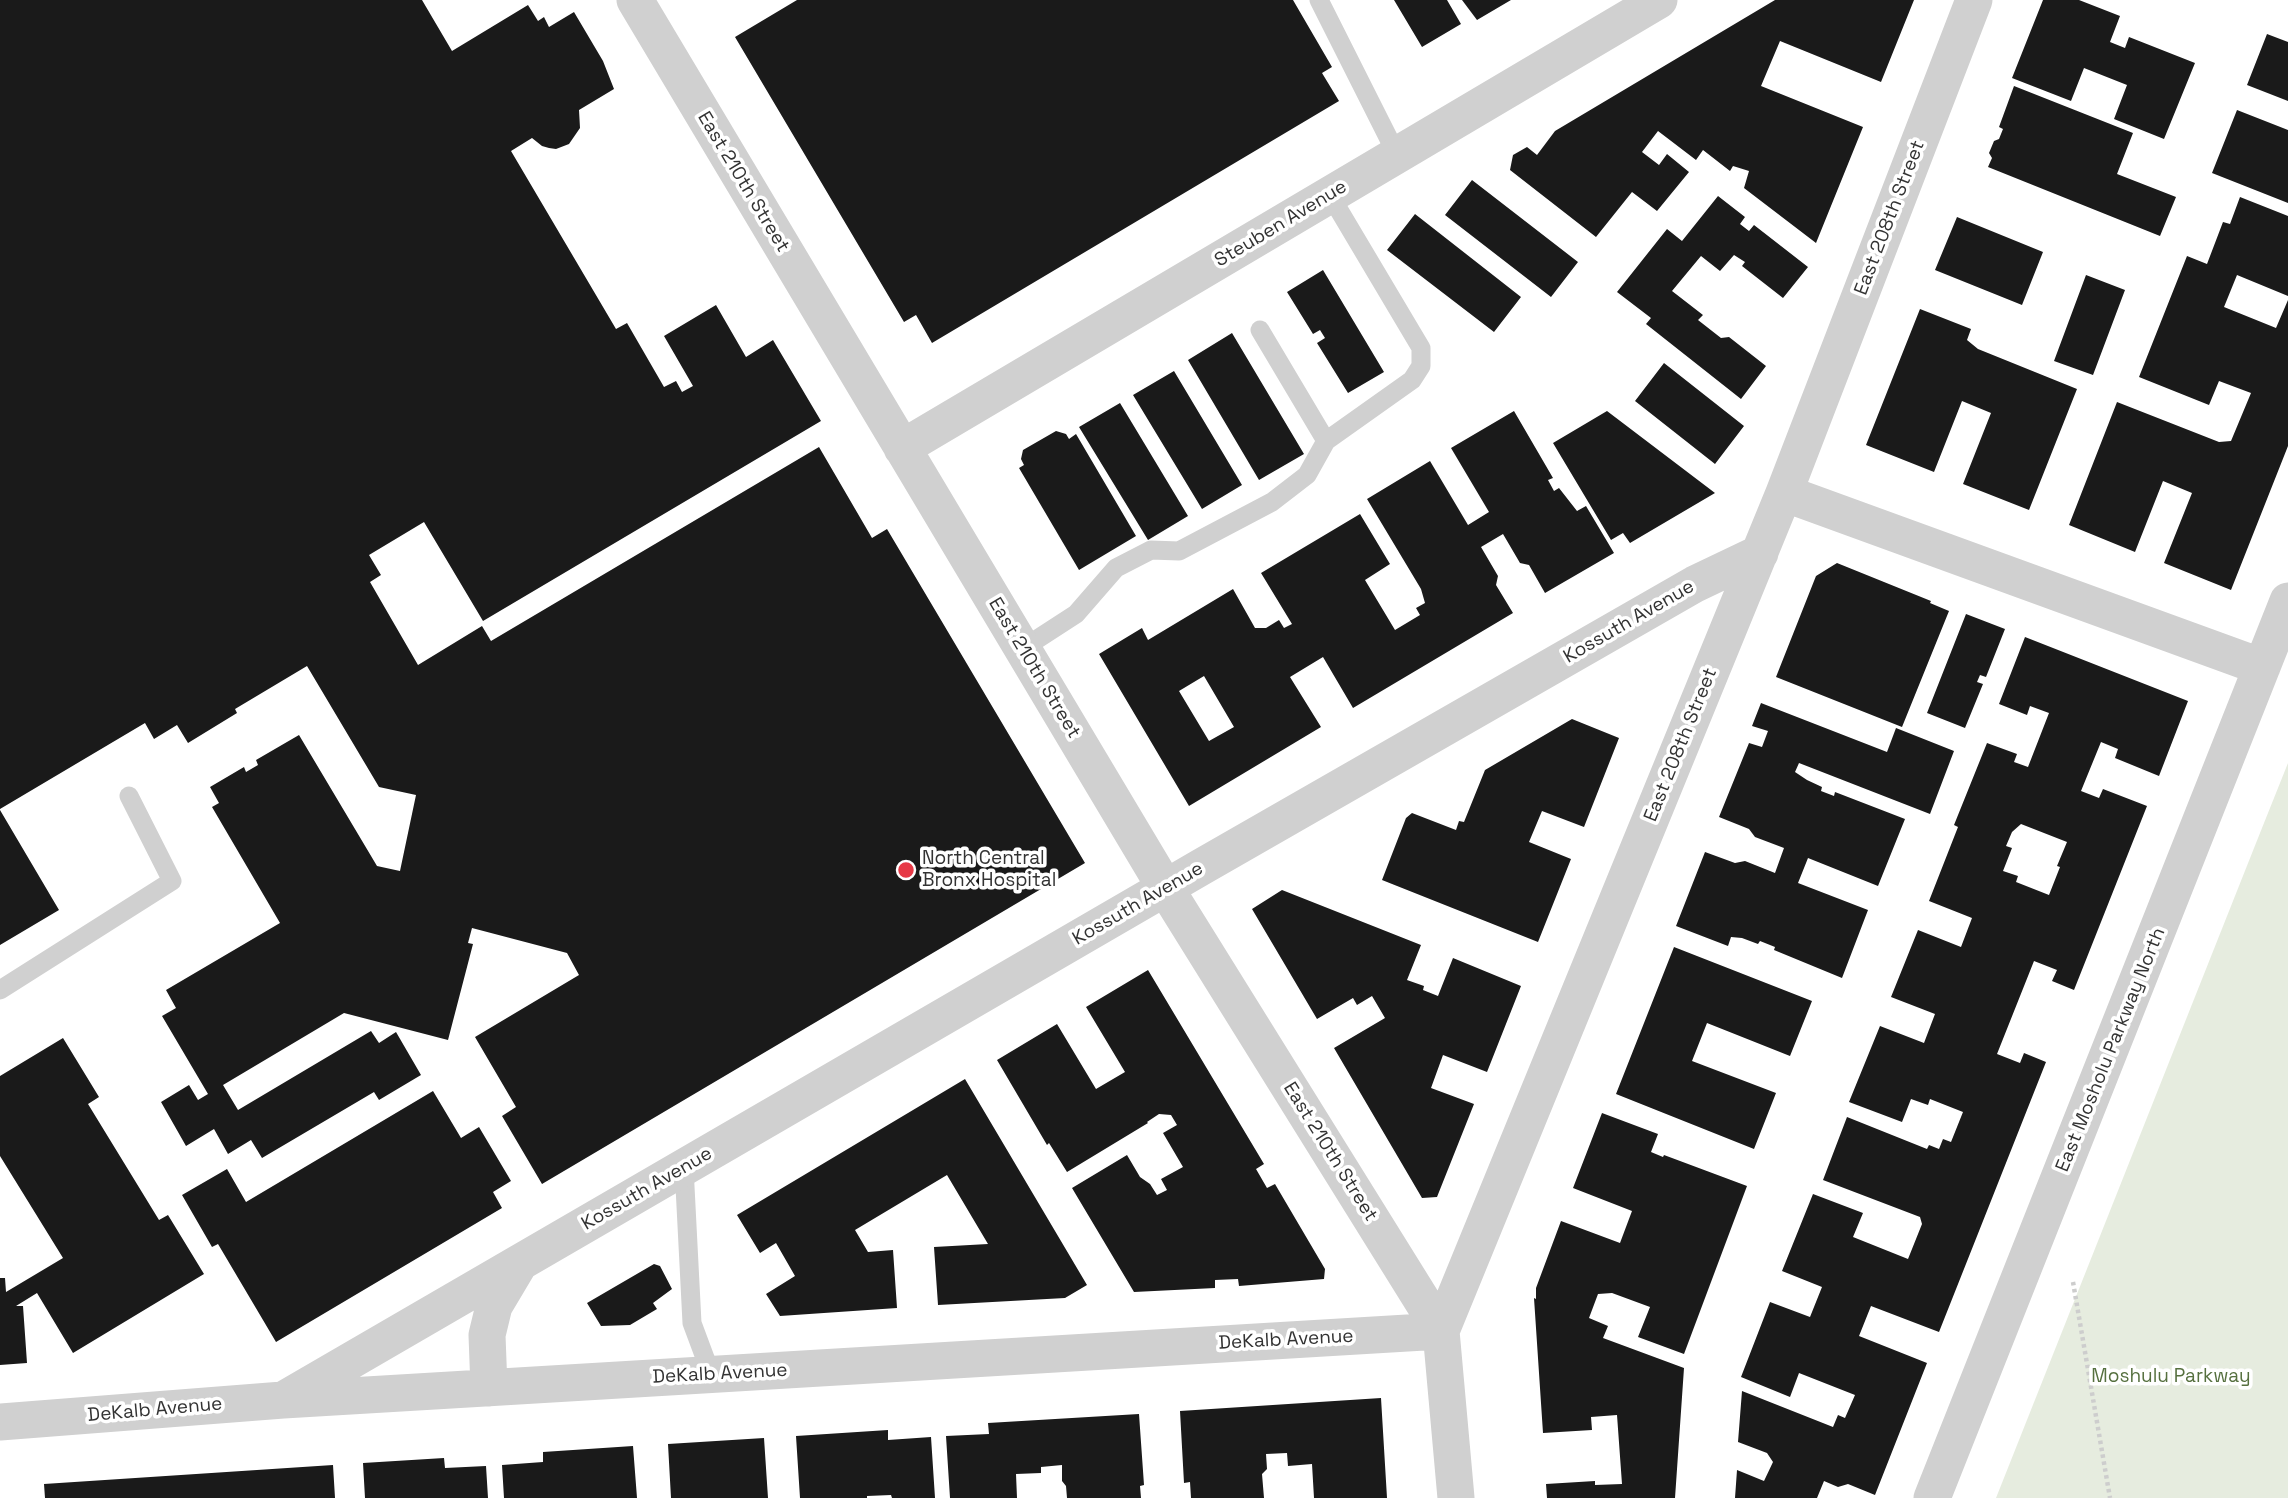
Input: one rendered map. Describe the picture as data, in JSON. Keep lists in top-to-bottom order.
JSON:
{
  "streets": {
    "street": [
      "East 210th Street",
      "East 208th Street",
      "Steuben Avenue",
      "Kossuth Avenue",
      "East Mosholu Parkway North",
      "DeKalb Avenue"
    ]
  },
  "crossings": [
    ["East 210th Street", "East 208th Street"],
    ["East 210th Street", "Steuben Avenue"],
    ["East 210th Street", "Kossuth Avenue"],
    ["East 210th Street", "DeKalb Avenue"],
    ["East 208th Street", "Kossuth Avenue"],
    ["East 208th Street", "DeKalb Avenue"],
    ["Kossuth Avenue", "DeKalb Avenue"]
  ],
  "parks": ["Moshulu Parkway"],
  "places": ["North Central Bronx Hospital"]
}
